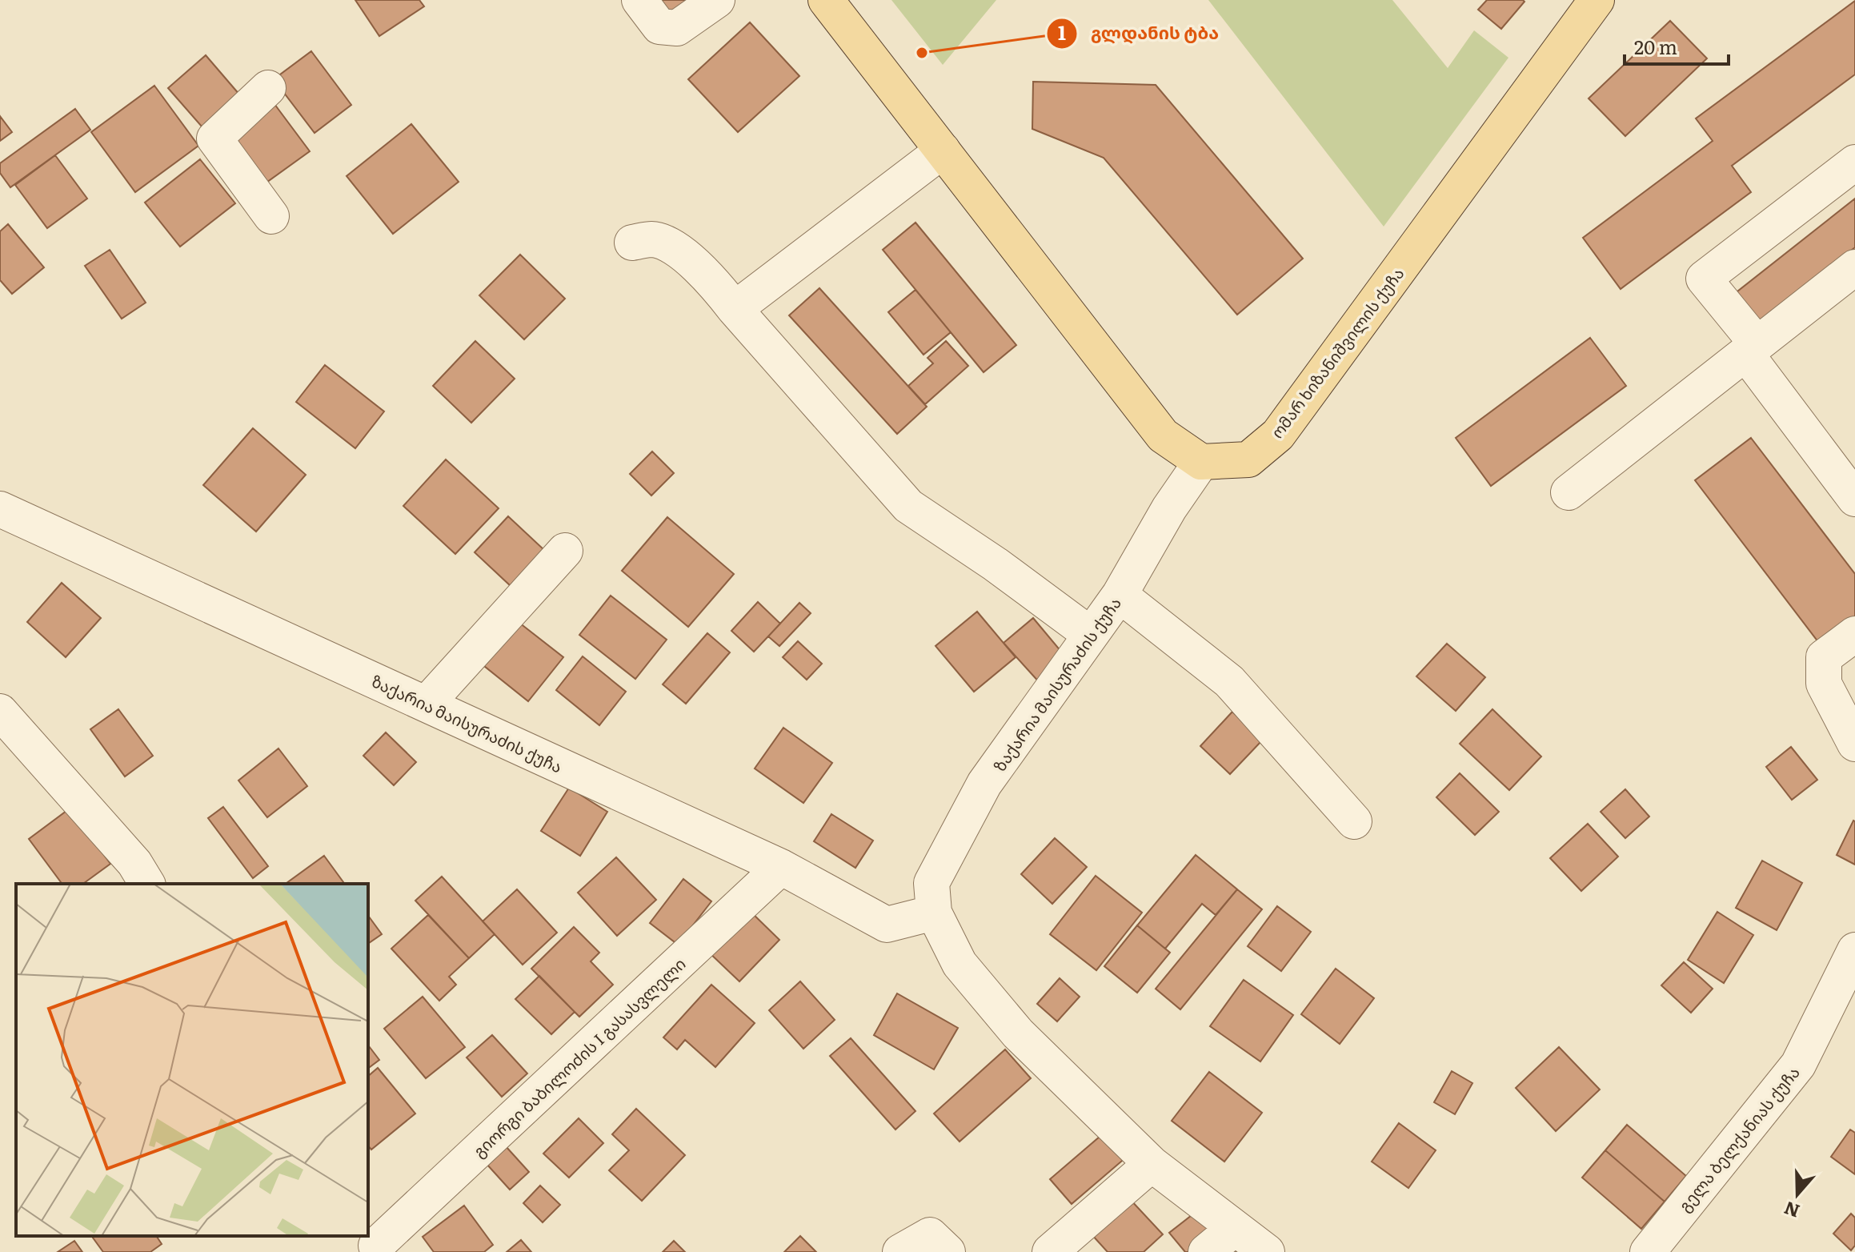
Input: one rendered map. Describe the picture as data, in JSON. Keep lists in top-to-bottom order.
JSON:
{
  "streets": {
    "main road": ["ომარ ხიზანიშვილის ქუჩა"],
    "street": ["ზაქარია მაისურაძის ქუჩა", "გიორგი ბაბილოძის I გასასვლელი", "გელა ბელქანიას ქუჩა"]
  },
  "crossings": [
    ["ომარ ხიზანიშვილის ქუჩა", "ზაქარია მაისურაძის ქუჩა"],
    ["ზაქარია მაისურაძის ქუჩა", "გიორგი ბაბილოძის I გასასვლელი"]
  ],
  "places": ["გლდანის ტბა"],
  "scale_bar": "20 m",
  "north": "bottom"
}
